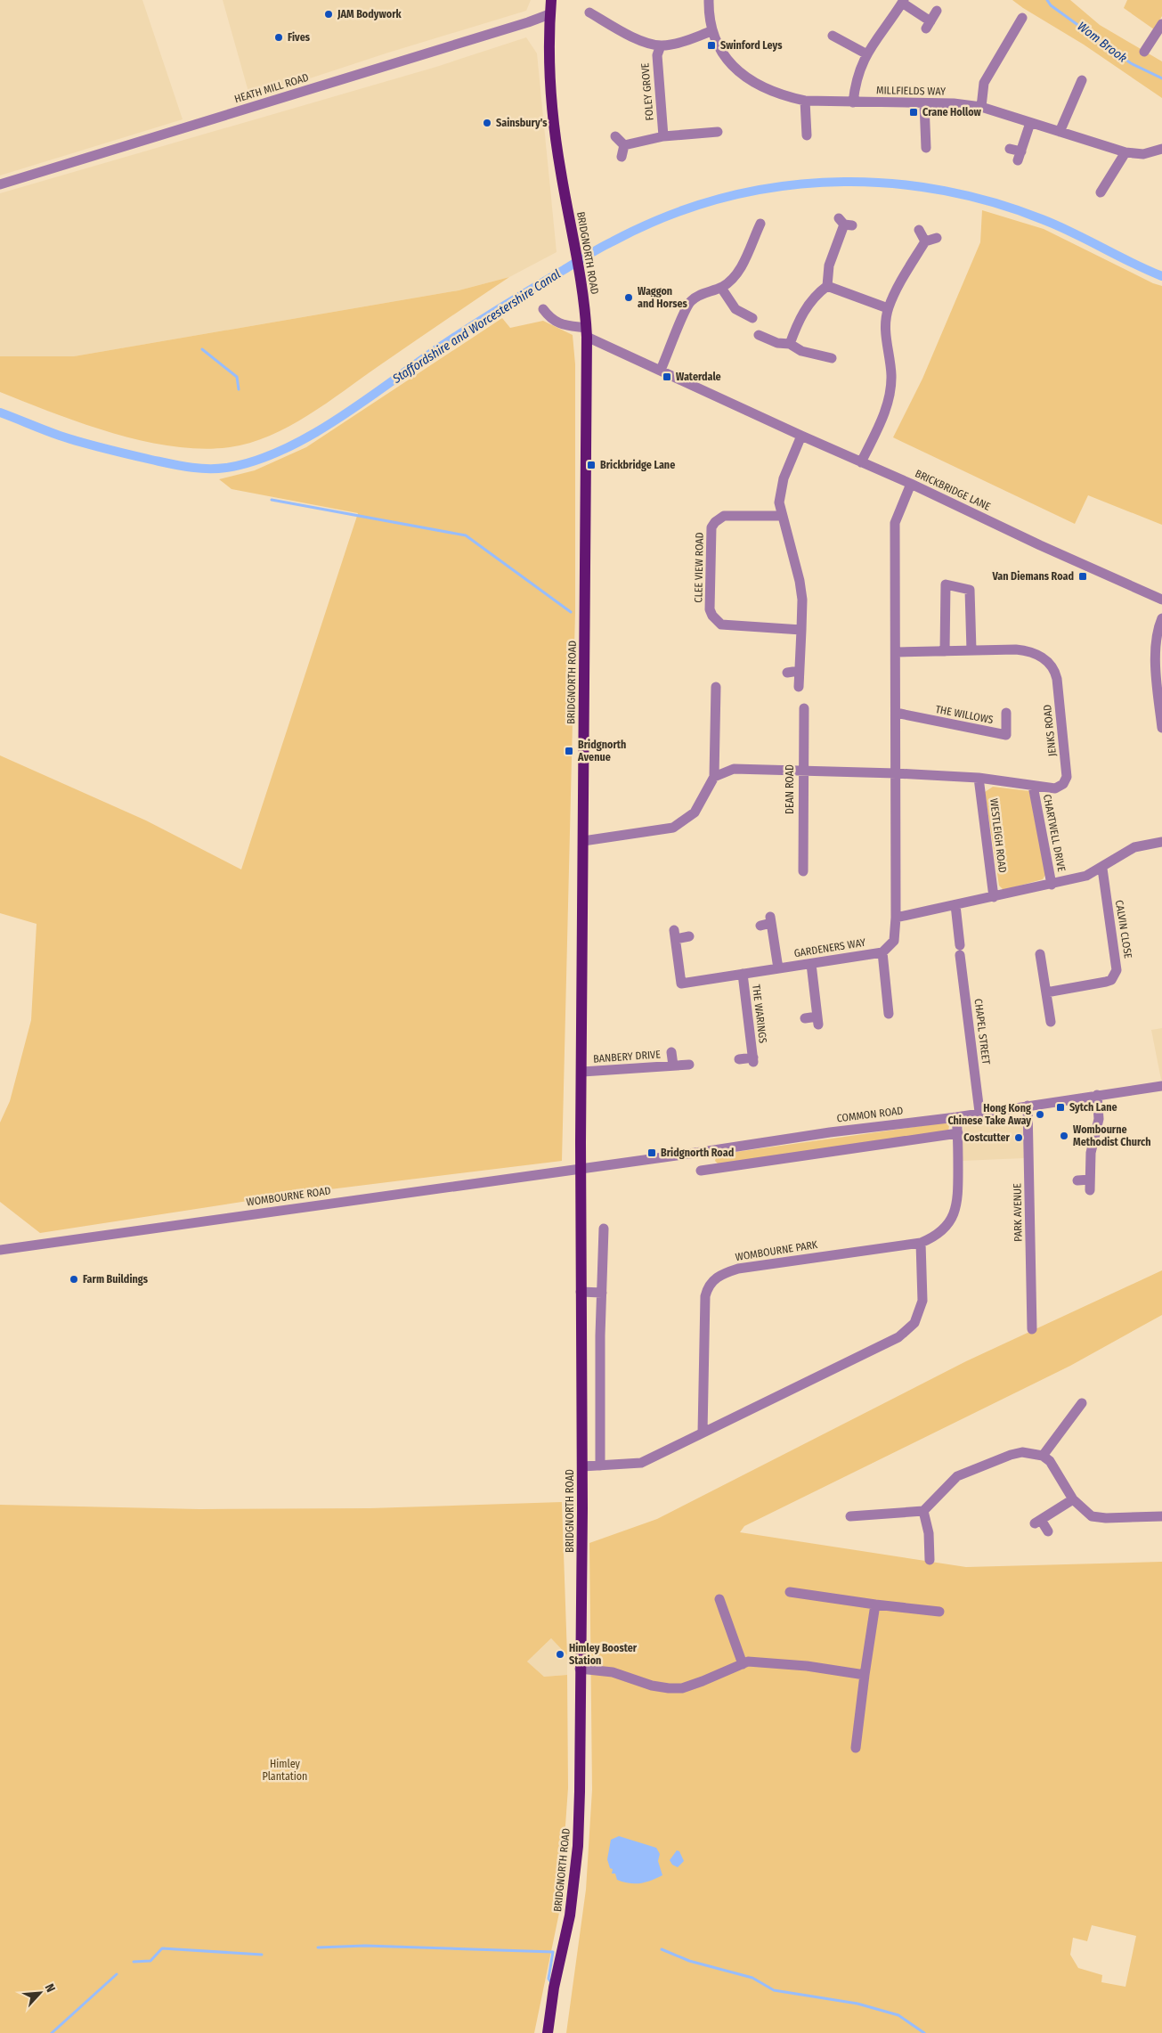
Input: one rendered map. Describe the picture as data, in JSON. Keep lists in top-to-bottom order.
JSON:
{
  "streets": {
    "main road": ["BRIDGNORTH ROAD"],
    "street": [
      "HEATH MILL ROAD",
      "MILLFIELDS WAY",
      "FOLEY GROVE",
      "BRICKBRIDGE LANE",
      "CLEE VIEW ROAD",
      "THE WILLOWS",
      "JENKS ROAD",
      "DEAN ROAD",
      "CHARTWELL DRIVE",
      "WESTLEIGH ROAD",
      "CALVIN CLOSE",
      "GARDENERS WAY",
      "THE WARINGS",
      "CHAPEL STREET",
      "BANBERY DRIVE",
      "COMMON ROAD",
      "WOMBOURNE ROAD",
      "PARK AVENUE",
      "WOMBOURNE PARK"
    ]
  },
  "crossings": [
    ["HEATH MILL ROAD", "BRIDGNORTH ROAD"],
    ["BRIDGNORTH ROAD", "BRICKBRIDGE LANE"],
    ["BRIDGNORTH ROAD", "BANBERY DRIVE"],
    ["BRIDGNORTH ROAD", "COMMON ROAD"],
    ["BRIDGNORTH ROAD", "WOMBOURNE ROAD"],
    ["JENKS ROAD", "CHARTWELL DRIVE"],
    ["JENKS ROAD", "WESTLEIGH ROAD"],
    ["GARDENERS WAY", "THE WARINGS"],
    ["CHAPEL STREET", "COMMON ROAD"],
    ["COMMON ROAD", "WOMBOURNE ROAD"],
    ["COMMON ROAD", "PARK AVENUE"],
    ["COMMON ROAD", "WOMBOURNE PARK"]
  ],
  "water": ["Wom Brook", "Staffordshire and Worcestershire Canal"],
  "parks": ["Himley Plantation"],
  "places": {
    "other": [
      "JAM Bodywork",
      "Fives",
      "Sainsbury's",
      "Waggon and Horses",
      "Hong Kong Chinese Take Away",
      "Wombourne Methodist Church",
      "Costcutter",
      "Farm Buildings",
      "Himley Booster Station"
    ],
    "transit": [
      "Swinford Leys",
      "Crane Hollow",
      "Waterdale",
      "Brickbridge Lane",
      "Van Diemans Road",
      "Bridgnorth Avenue",
      "Sytch Lane",
      "Bridgnorth Road"
    ]
  },
  "north": "top right"
}
